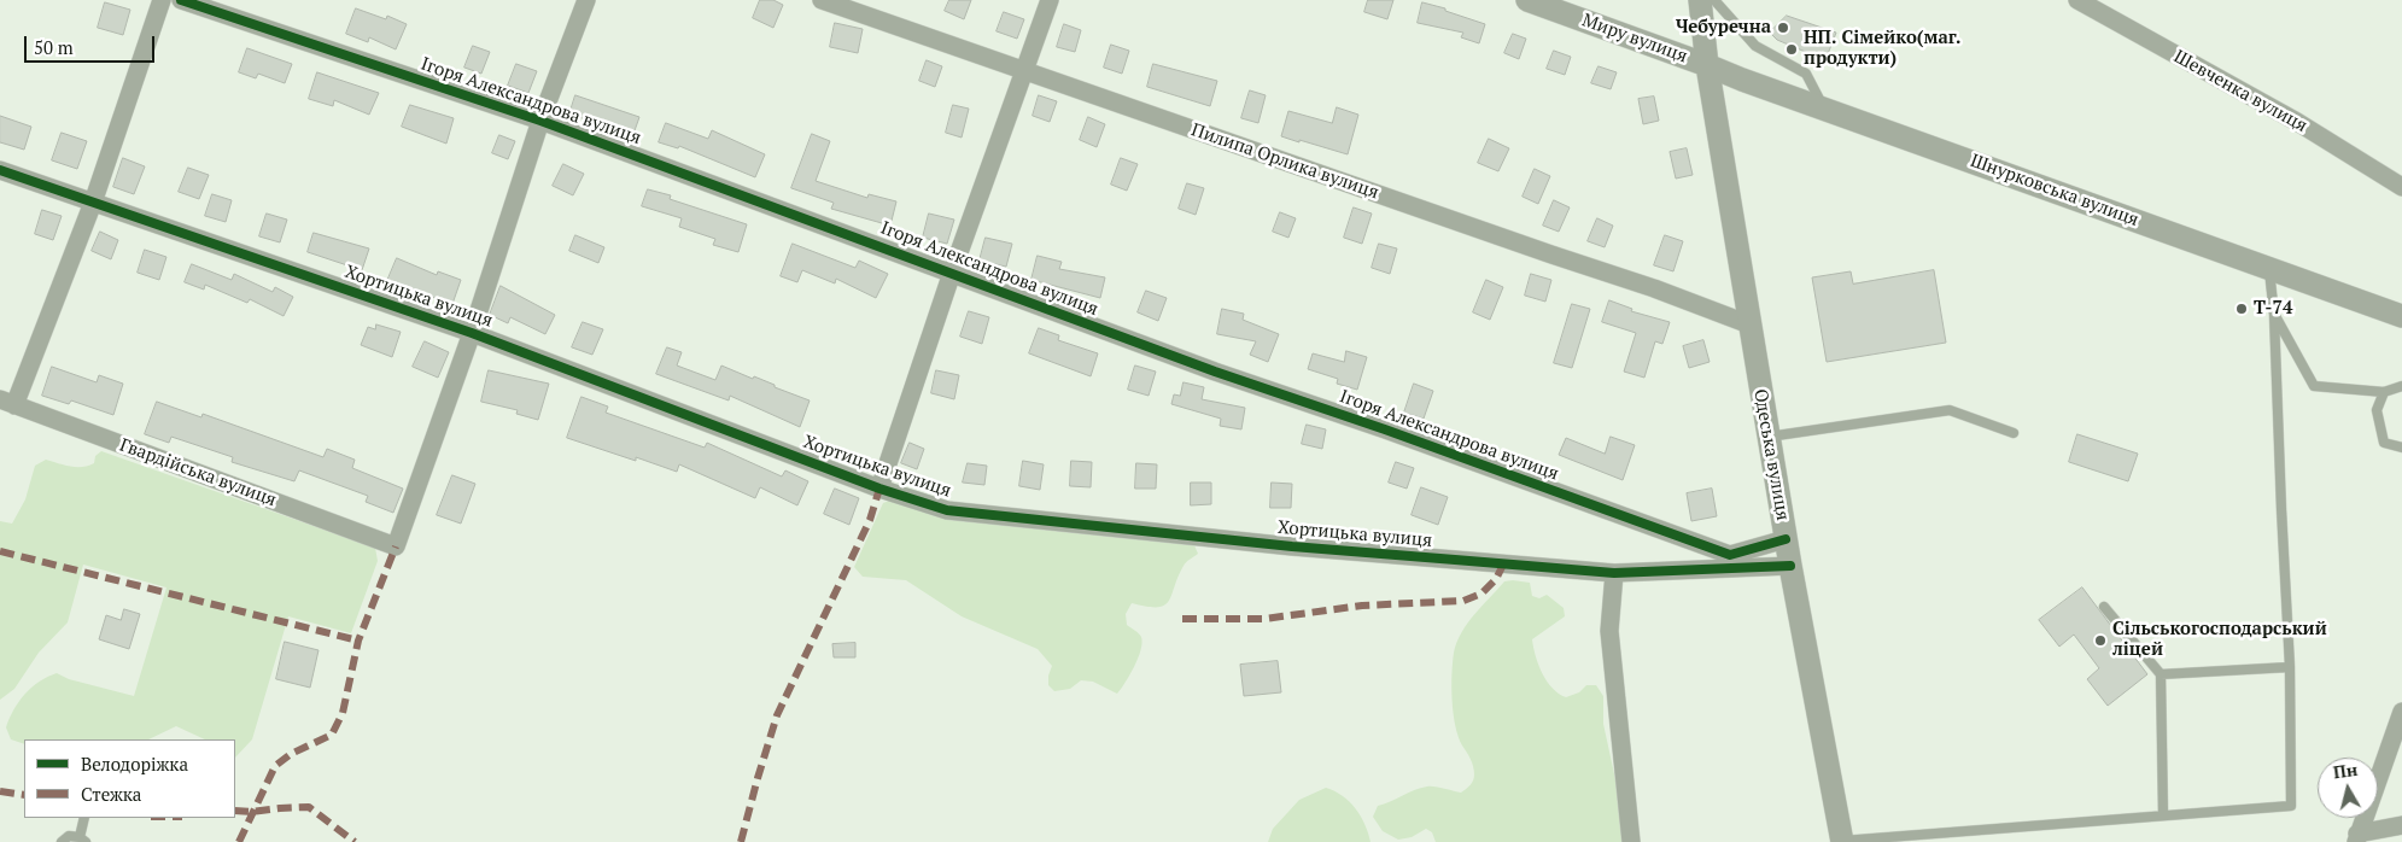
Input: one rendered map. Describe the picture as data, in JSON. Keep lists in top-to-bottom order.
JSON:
{
  "streets": {
    "street": [
      "Миру вулиця",
      "Шевченка вулиця",
      "Ігоря Александрова вулиця",
      "Пилипа Орлика вулиця",
      "Шнурковська вулиця",
      "Хортицька вулиця",
      "Одеська вулиця",
      "Гвардійська вулиця"
    ]
  },
  "crossings": [
    ["Миру вулиця", "Шнурковська вулиця"],
    ["Миру вулиця", "Одеська вулиця"],
    ["Ігоря Александрова вулиця", "Одеська вулиця"],
    ["Пилипа Орлика вулиця", "Одеська вулиця"],
    ["Шнурковська вулиця", "Одеська вулиця"],
    ["Хортицька вулиця", "Одеська вулиця"],
    ["Хортицька вулиця", "Гвардійська вулиця"]
  ],
  "places": [
    "Чебуречна",
    "НП. Сімейко(маг. продукти)",
    "Т-74",
    "Сільськогосподарський ліцей"
  ],
  "legend": ["Велодоріжка", "Стежка"],
  "scale_bar": "50 m",
  "north": "top"
}
